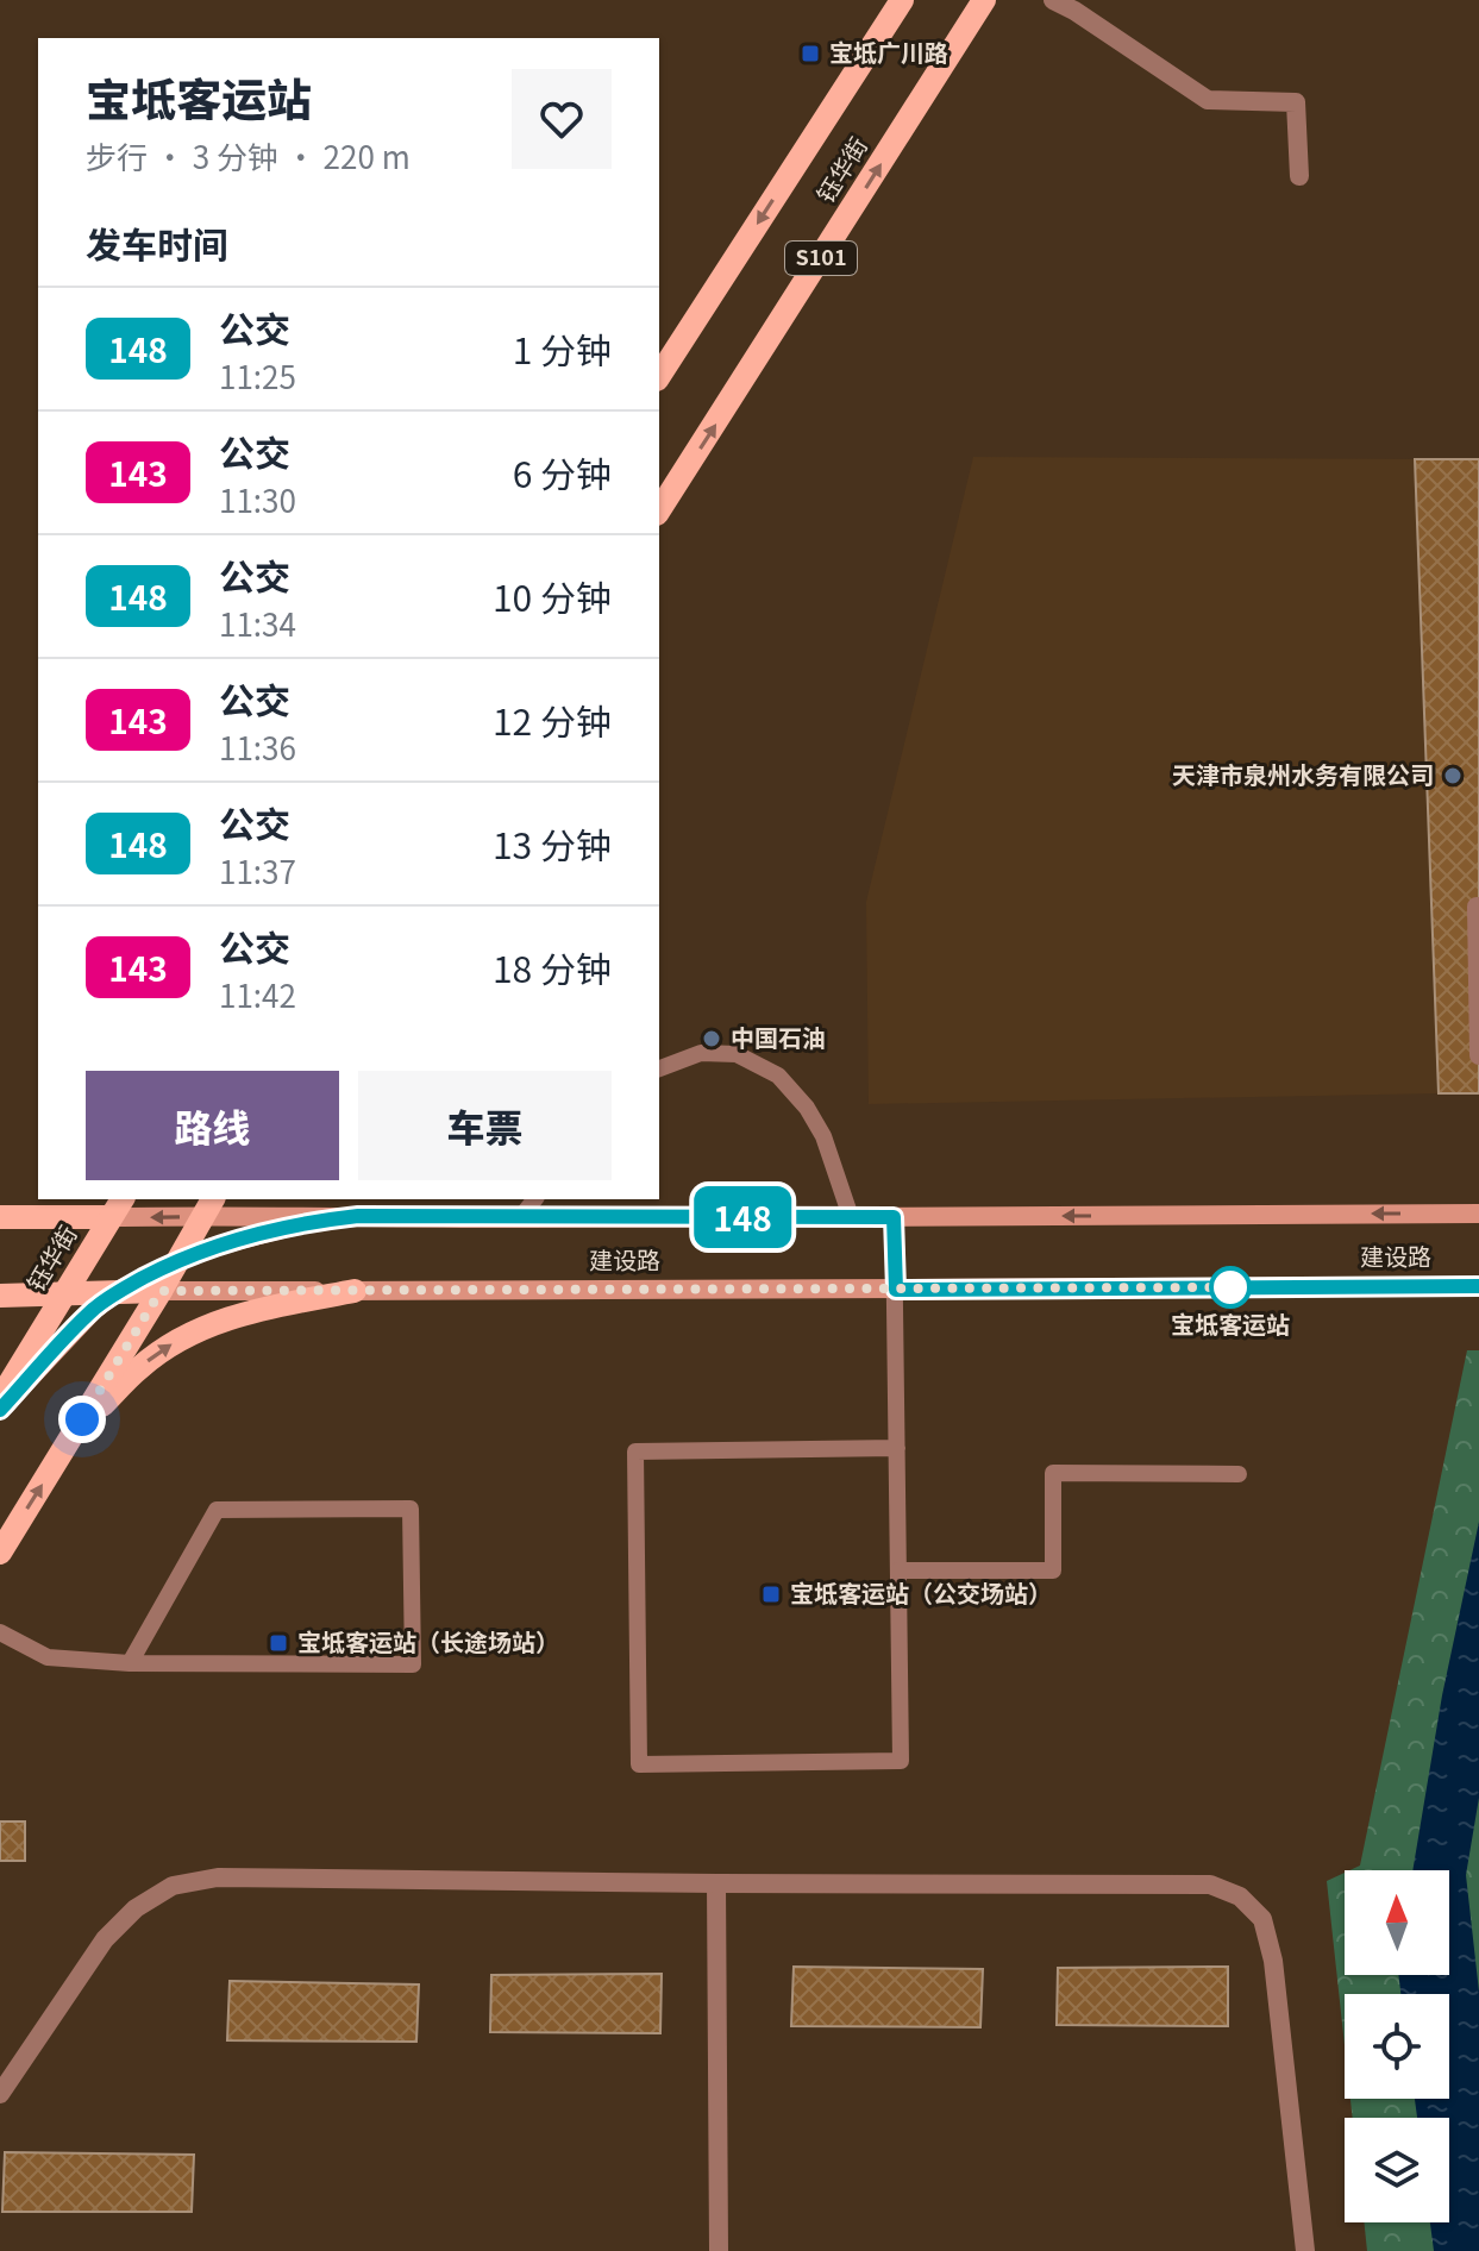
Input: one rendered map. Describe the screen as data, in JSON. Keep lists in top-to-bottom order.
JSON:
{
  "streets": {
    "main road": ["钰华街", "S101", "建设路"]
  },
  "crossings": [
    ["钰华街", "建设路"]
  ],
  "places": {
    "transit": ["宝坻广川路", "宝坻客运站（公交场站）", "宝坻客运站（长途场站）"],
    "other": ["天津市泉州水务有限公司", "中国石油", "宝坻客运站"]
  },
  "lines": ["bus line 148"],
  "north": "top",
  "page": {
    "on_map": "148",
    "heading": [
      ["宝坻客运站", "步行 · 3 分钟 · 220 m"],
      "发车时间"
    ],
    "list": [
      {
        "mark": "148",
        "name": "公交",
        "note": "11:25",
        "value": "1 分钟"
      },
      {
        "mark": "143",
        "name": "公交",
        "note": "11:30",
        "value": "6 分钟"
      },
      {
        "mark": "148",
        "name": "公交",
        "note": "11:34",
        "value": "10 分钟"
      },
      {
        "mark": "143",
        "name": "公交",
        "note": "11:36",
        "value": "12 分钟"
      },
      {
        "mark": "148",
        "name": "公交",
        "note": "11:37",
        "value": "13 分钟"
      },
      {
        "mark": "143",
        "name": "公交",
        "note": "11:42",
        "value": "18 分钟"
      }
    ],
    "buttons": ["路线", "车票"]
  }
}
